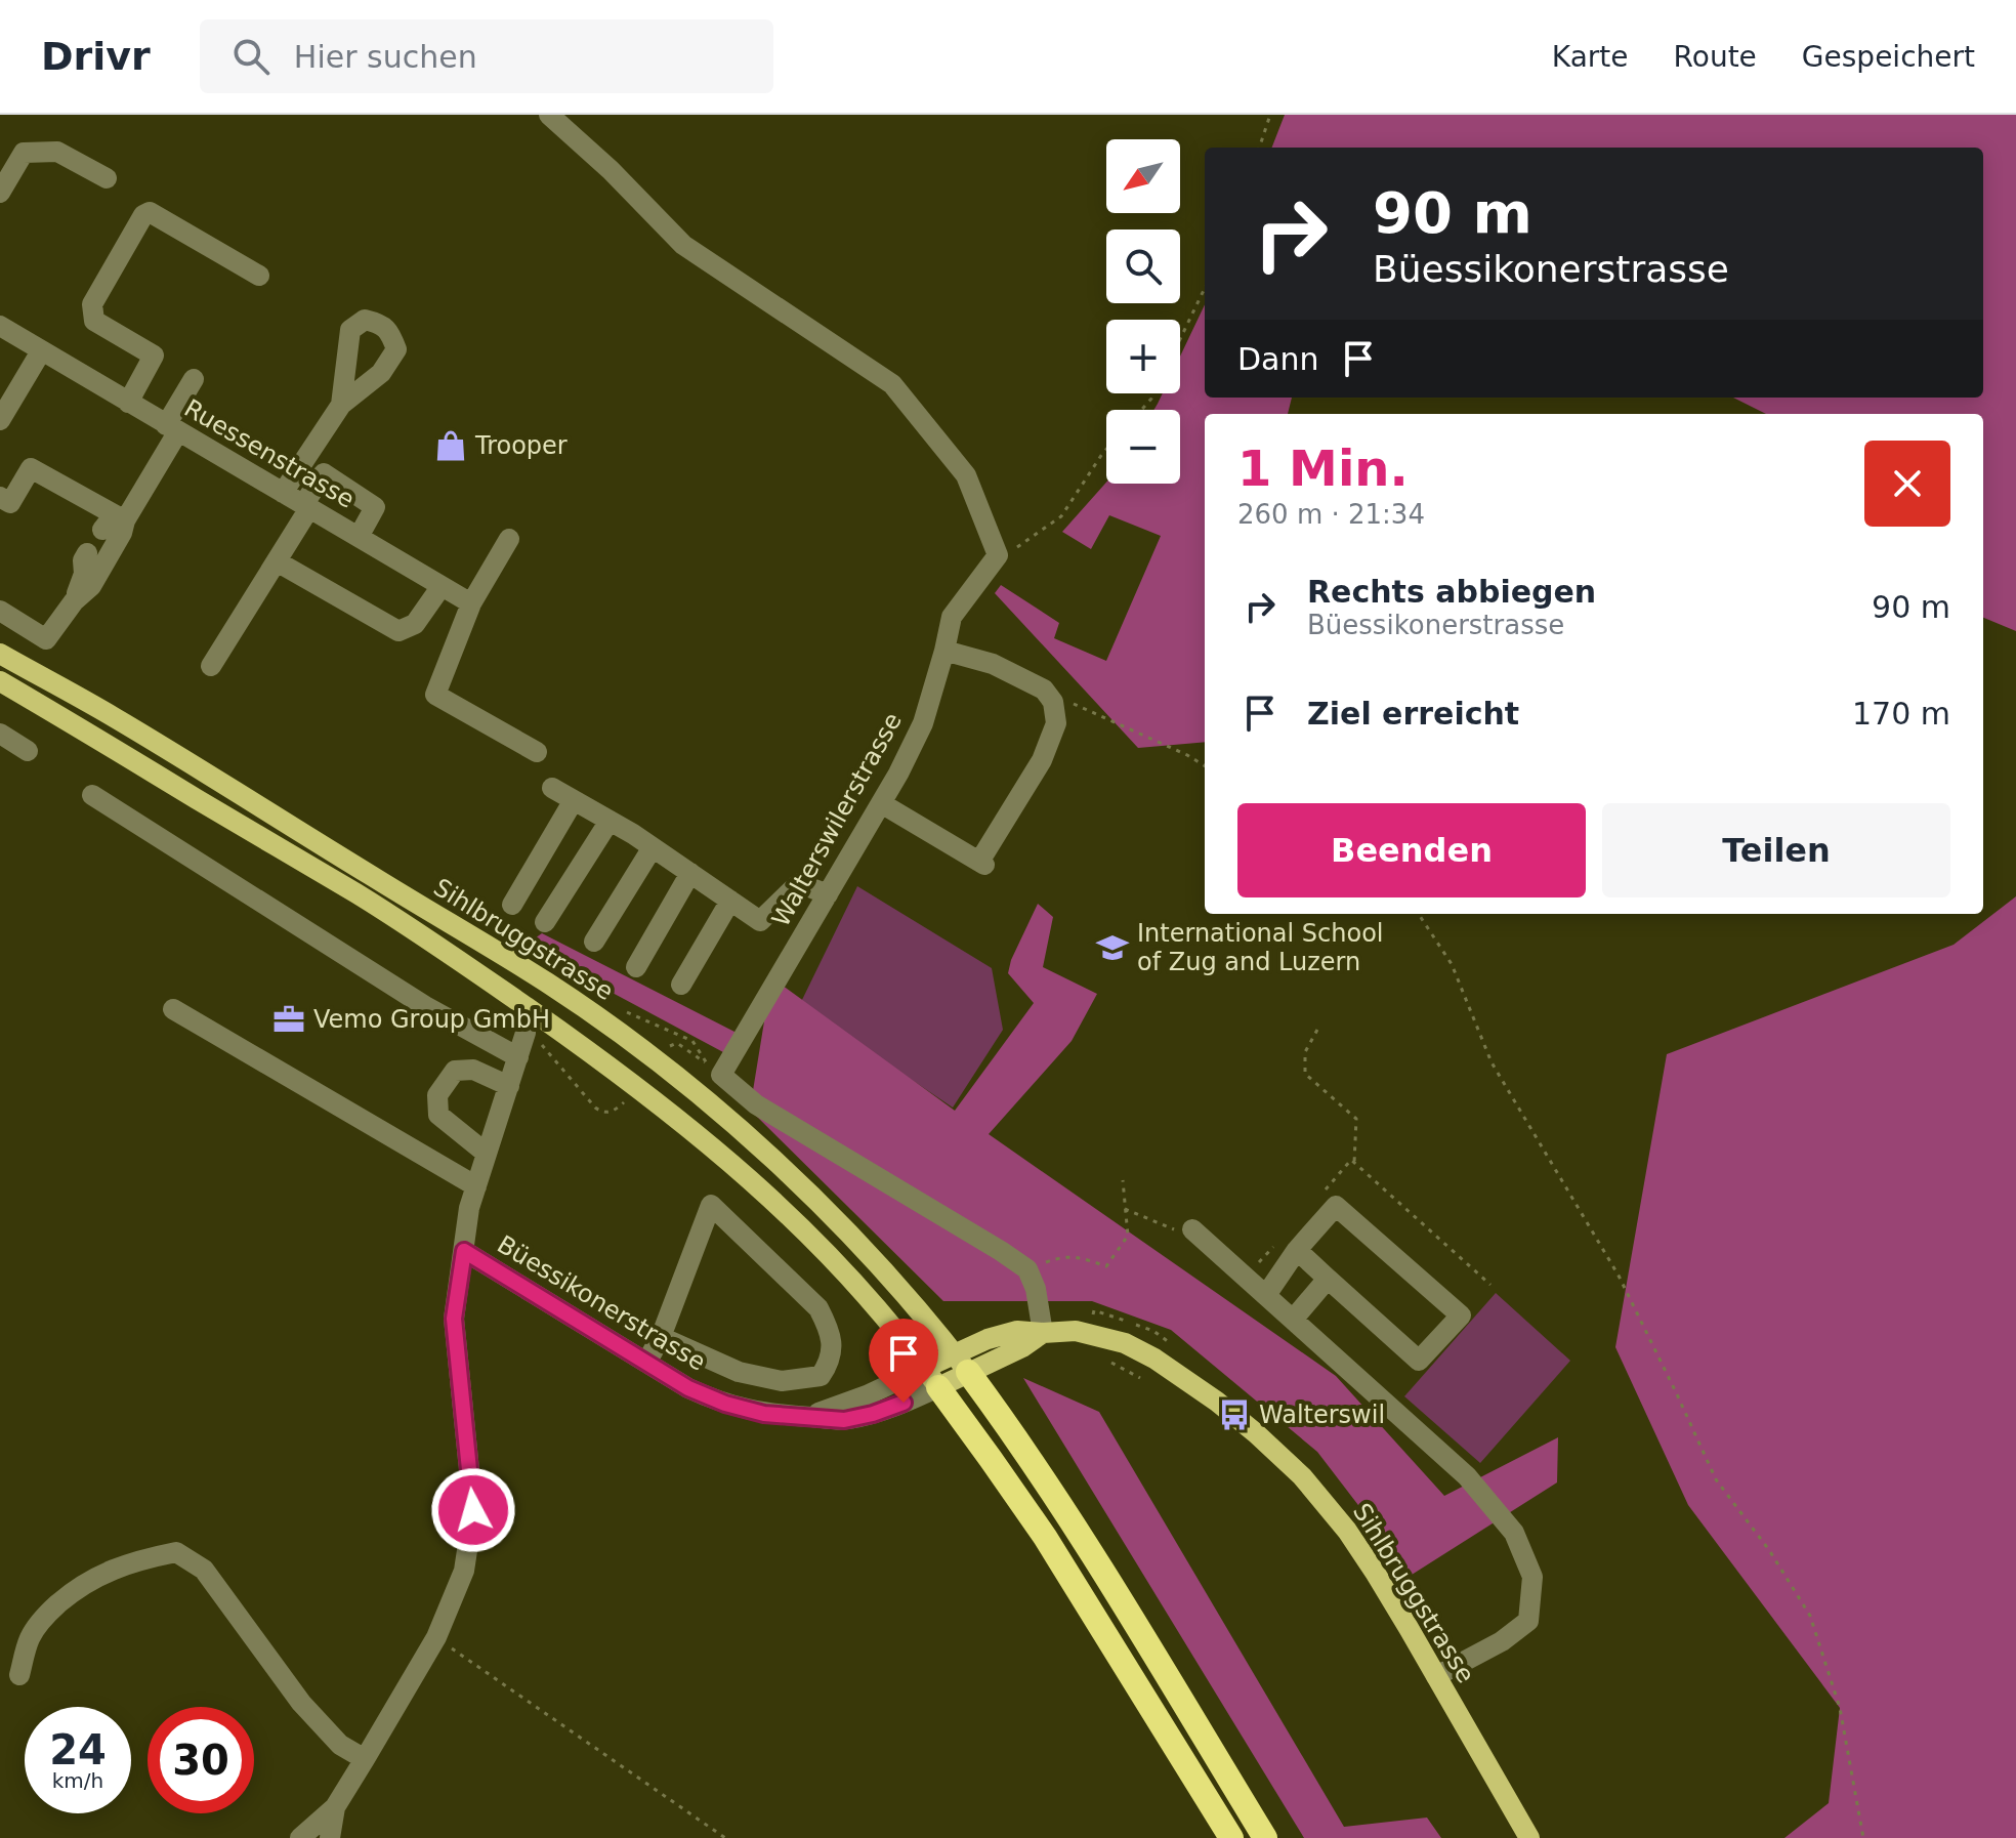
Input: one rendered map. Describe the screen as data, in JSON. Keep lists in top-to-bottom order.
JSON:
{
  "streets": {
    "main road": ["Sihlbruggstrasse"],
    "street": ["Ruessenstrasse", "Walterswilerstrasse", "Büessikonerstrasse"]
  },
  "crossings": [
    ["Sihlbruggstrasse", "Büessikonerstrasse"]
  ],
  "places": {
    "shop": ["Trooper"],
    "school or university": ["International School of Zug and Luzern"],
    "office": ["Vemo Group GmbH"],
    "bus stop": ["Walterswil"]
  },
  "north": "bottom left",
  "page": {
    "header": "Drivr",
    "search": "Hier suchen",
    "nav": ["Karte", "Route", "Gespeichert"],
    "map_buttons": ["+", "−"],
    "turn": ["90 m", "Büessikonerstrasse"],
    "then": "Dann",
    "heading": ["1 Min.", "260 m · 21:34"],
    "list": [
      {
        "name": "Rechts abbiegen",
        "note": "Büessikonerstrasse",
        "value": "90 m"
      },
      {
        "name": "Ziel erreicht",
        "value": "170 m"
      }
    ],
    "buttons": ["Beenden", "Teilen"],
    "speed": "24 km/h",
    "limit": "30"
  }
}
